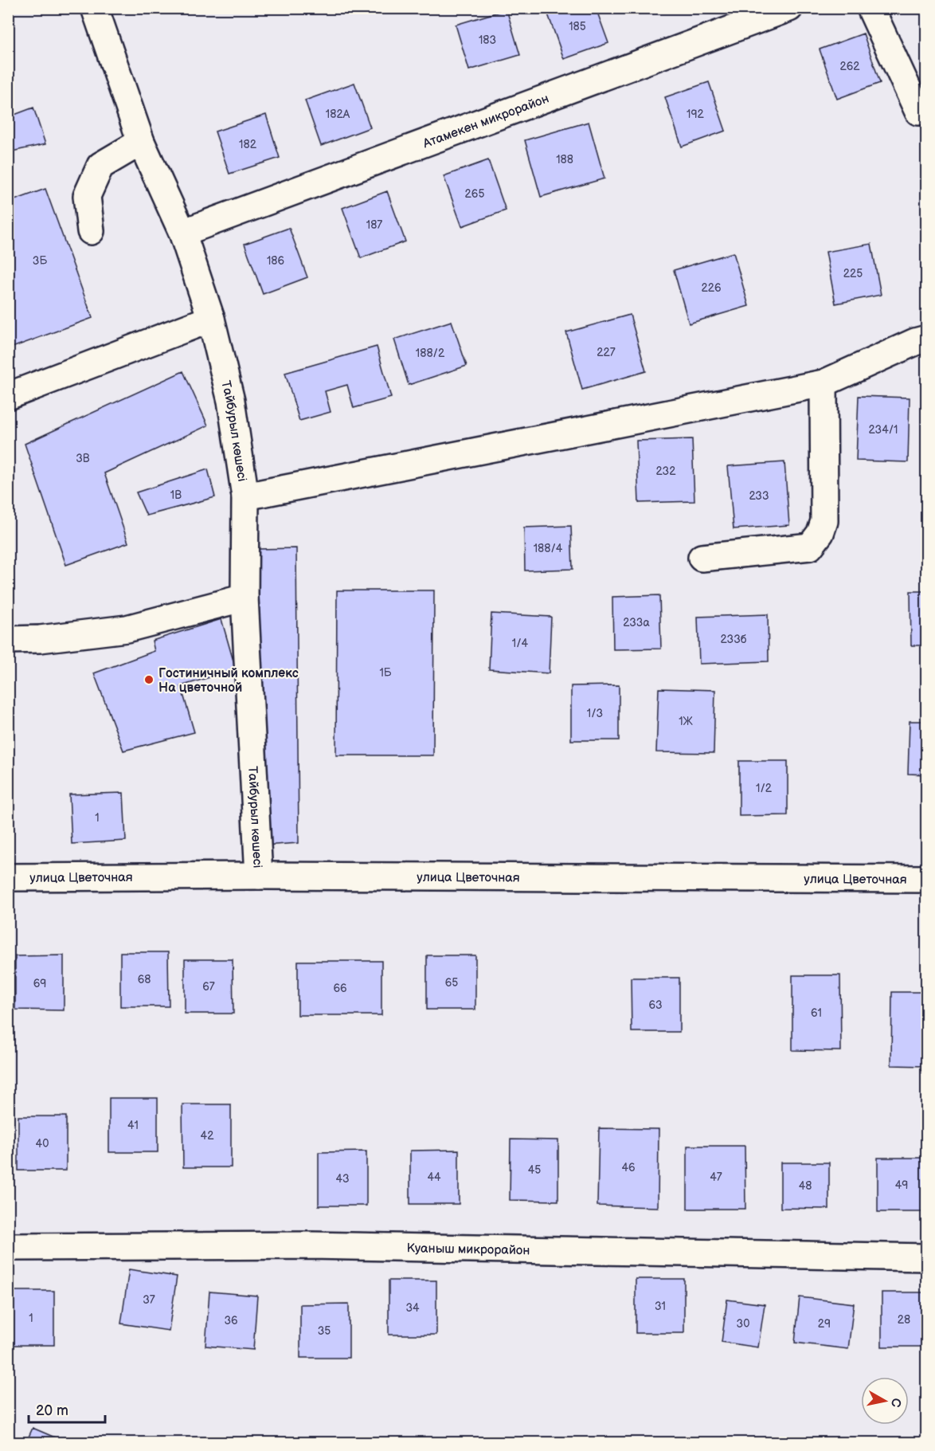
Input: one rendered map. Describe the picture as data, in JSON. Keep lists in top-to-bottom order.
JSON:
{
  "streets": {
    "street": [
      "Атамекен микрорайон",
      "Тайбурыл көшесі",
      "улица Цветочная",
      "Куаныш микрорайон"
    ]
  },
  "crossings": [
    ["Атамекен микрорайон", "Тайбурыл көшесі"],
    ["Тайбурыл көшесі", "улица Цветочная"]
  ],
  "places": ["Гостиничный комплекс На цветочной"],
  "house_numbers": [
    "185",
    "183",
    "262",
    "182А",
    "192",
    "182",
    "188",
    "265",
    "187",
    "3Б",
    "186",
    "225",
    "226",
    "227",
    "188/2",
    "234/1",
    "3В",
    "232",
    "1В",
    "233",
    "188/4",
    "233а",
    "233б",
    "1/4",
    "1Б",
    "1/3",
    "1Ж",
    "1/2",
    "1",
    "68",
    "65",
    "69",
    "67",
    "66",
    "63",
    "61",
    "41",
    "42",
    "40",
    "46",
    "45",
    "44",
    "47",
    "43",
    "49",
    "48",
    "37",
    "31",
    "34",
    "1",
    "28",
    "36",
    "30",
    "29",
    "35"
  ],
  "scale_bar": "20 m",
  "north": "right"
}
